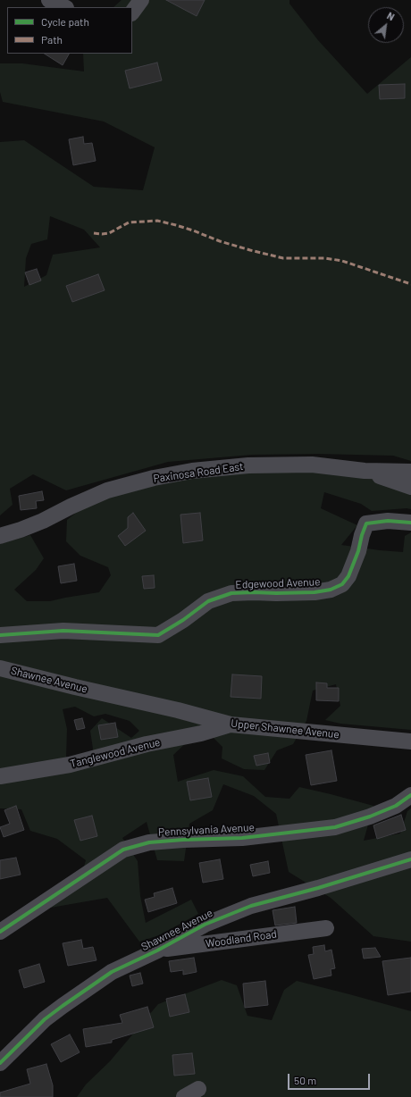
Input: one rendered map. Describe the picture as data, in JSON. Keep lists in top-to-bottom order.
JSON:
{
  "streets": {
    "street": [
      "Paxinosa Road East",
      "Edgewood Avenue",
      "Shawnee Avenue",
      "Upper Shawnee Avenue",
      "Tanglewood Avenue",
      "Pennsylvania Avenue",
      "Woodland Road"
    ]
  },
  "crossings": [
    ["Shawnee Avenue", "Upper Shawnee Avenue"],
    ["Shawnee Avenue", "Woodland Road"],
    ["Upper Shawnee Avenue", "Tanglewood Avenue"]
  ],
  "legend": ["Cycle path", "Path"],
  "scale_bar": "50 m",
  "north": "top right"
}
